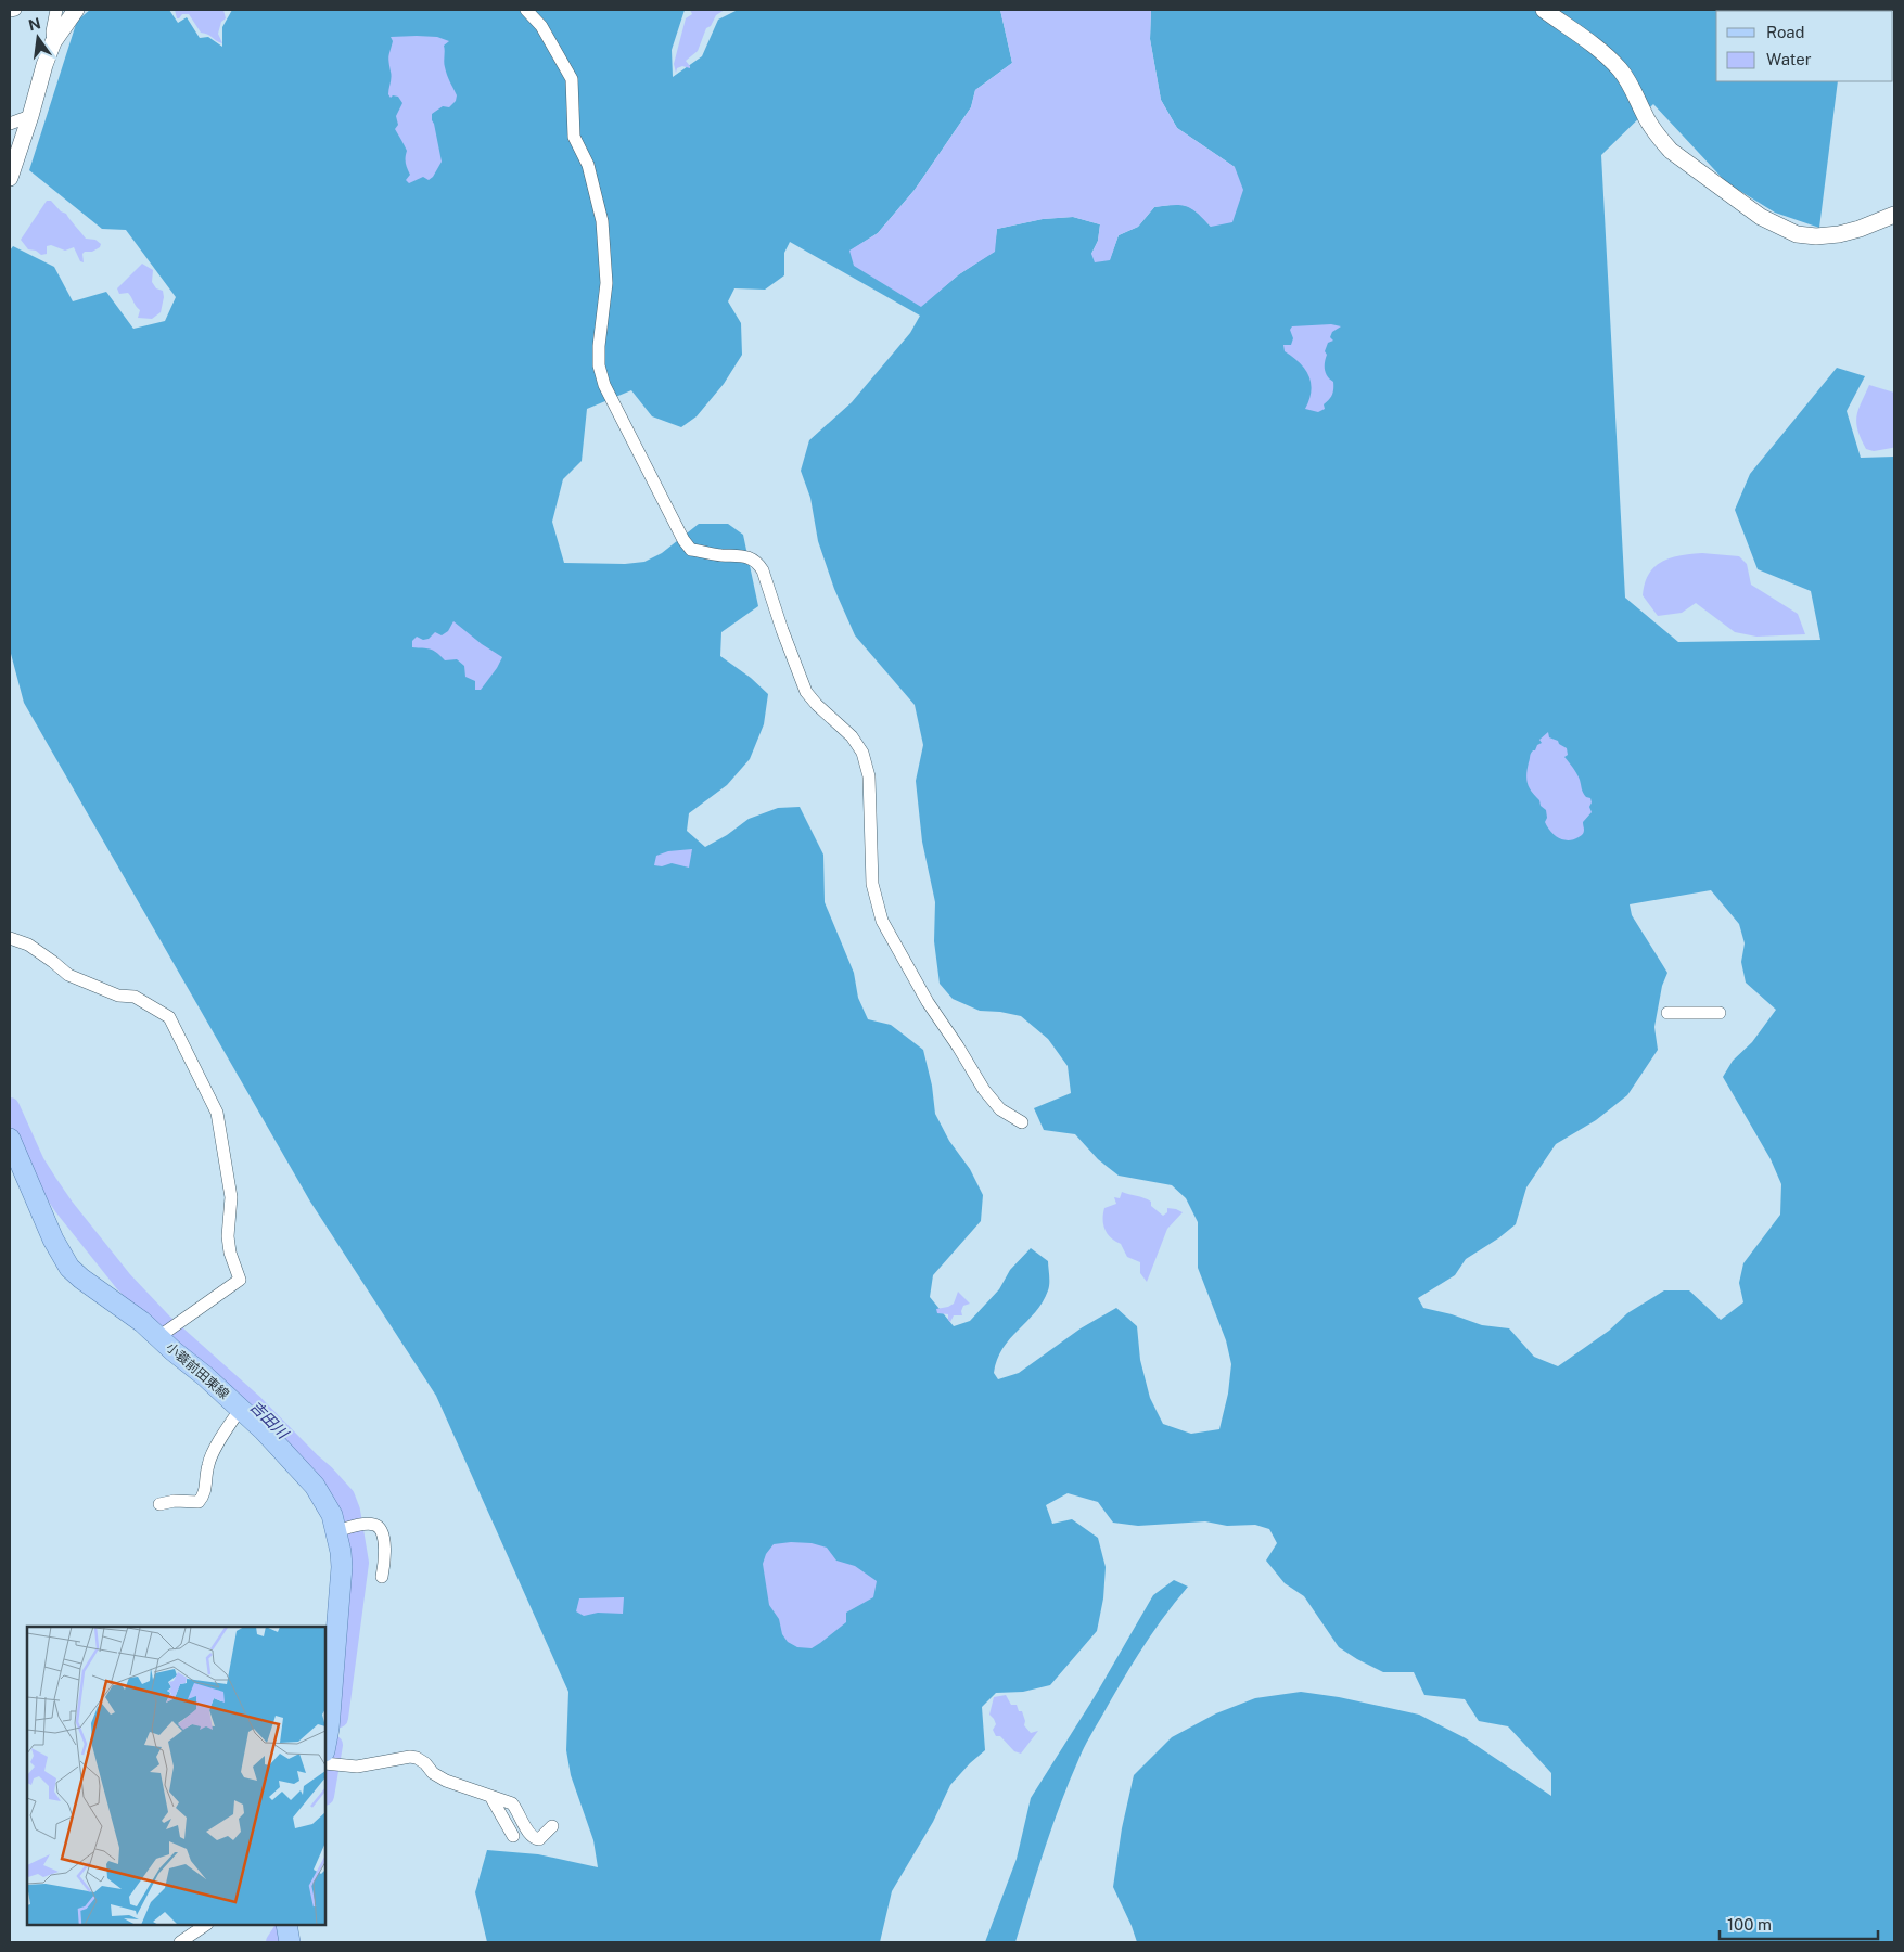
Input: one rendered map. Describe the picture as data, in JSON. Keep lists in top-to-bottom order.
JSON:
{
  "streets": {
    "main road": ["小蓑前田東線"]
  },
  "water": ["吉田川"],
  "legend": ["Road", "Water"],
  "scale_bar": "100 m",
  "north": "top"
}
